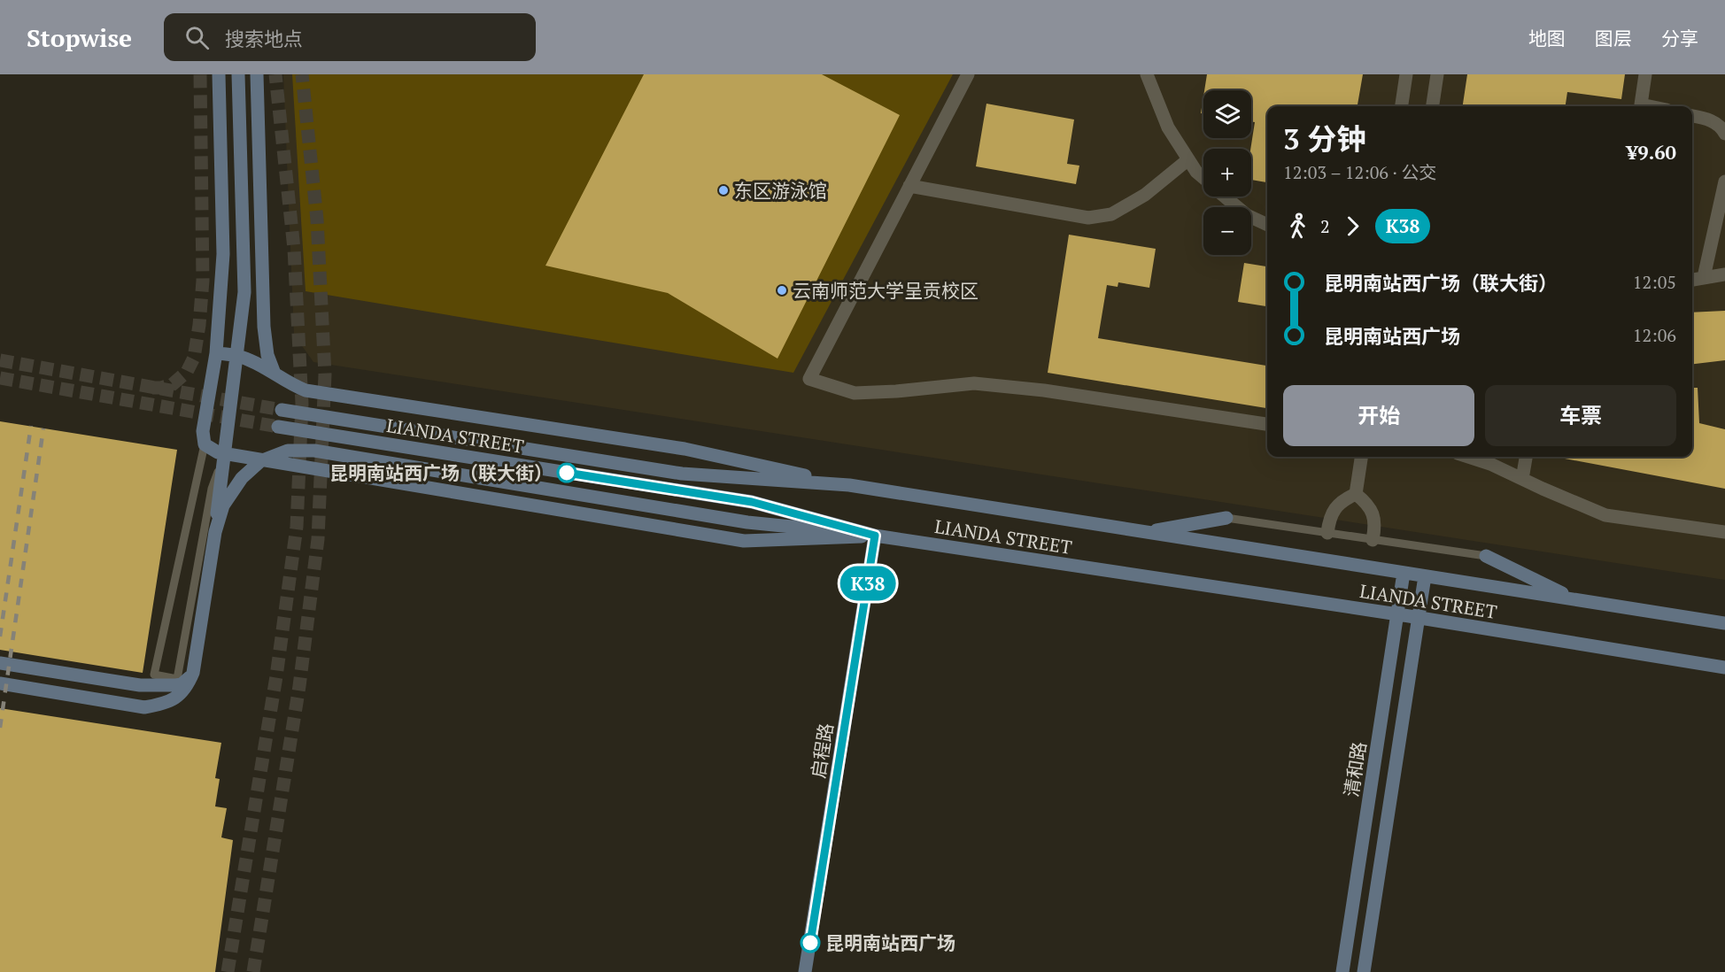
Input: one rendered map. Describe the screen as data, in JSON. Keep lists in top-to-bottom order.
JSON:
{
  "streets": {
    "main road": ["LIANDA STREET", "启程路", "清和路"]
  },
  "crossings": [
    ["LIANDA STREET", "启程路"],
    ["LIANDA STREET", "清和路"]
  ],
  "places": [
    "东区游泳馆",
    "云南师范大学呈贡校区",
    "昆明南站西广场（联大街）",
    "昆明南站西广场"
  ],
  "lines": ["bus line K38"],
  "page": {
    "header": "Stopwise",
    "search": "搜索地点",
    "nav": ["地图", "图层", "分享"],
    "on_map": "K38",
    "map_buttons": ["+", "−"],
    "heading": ["3 分钟", "12:03 – 12:06 · 公交", "¥9.60"],
    "legs": ["2", "K38"],
    "list": [
      {
        "name": "昆明南站西广场（联大街）",
        "value": "12:05"
      },
      {
        "name": "昆明南站西广场",
        "value": "12:06"
      }
    ],
    "buttons": ["开始", "车票"]
  }
}
